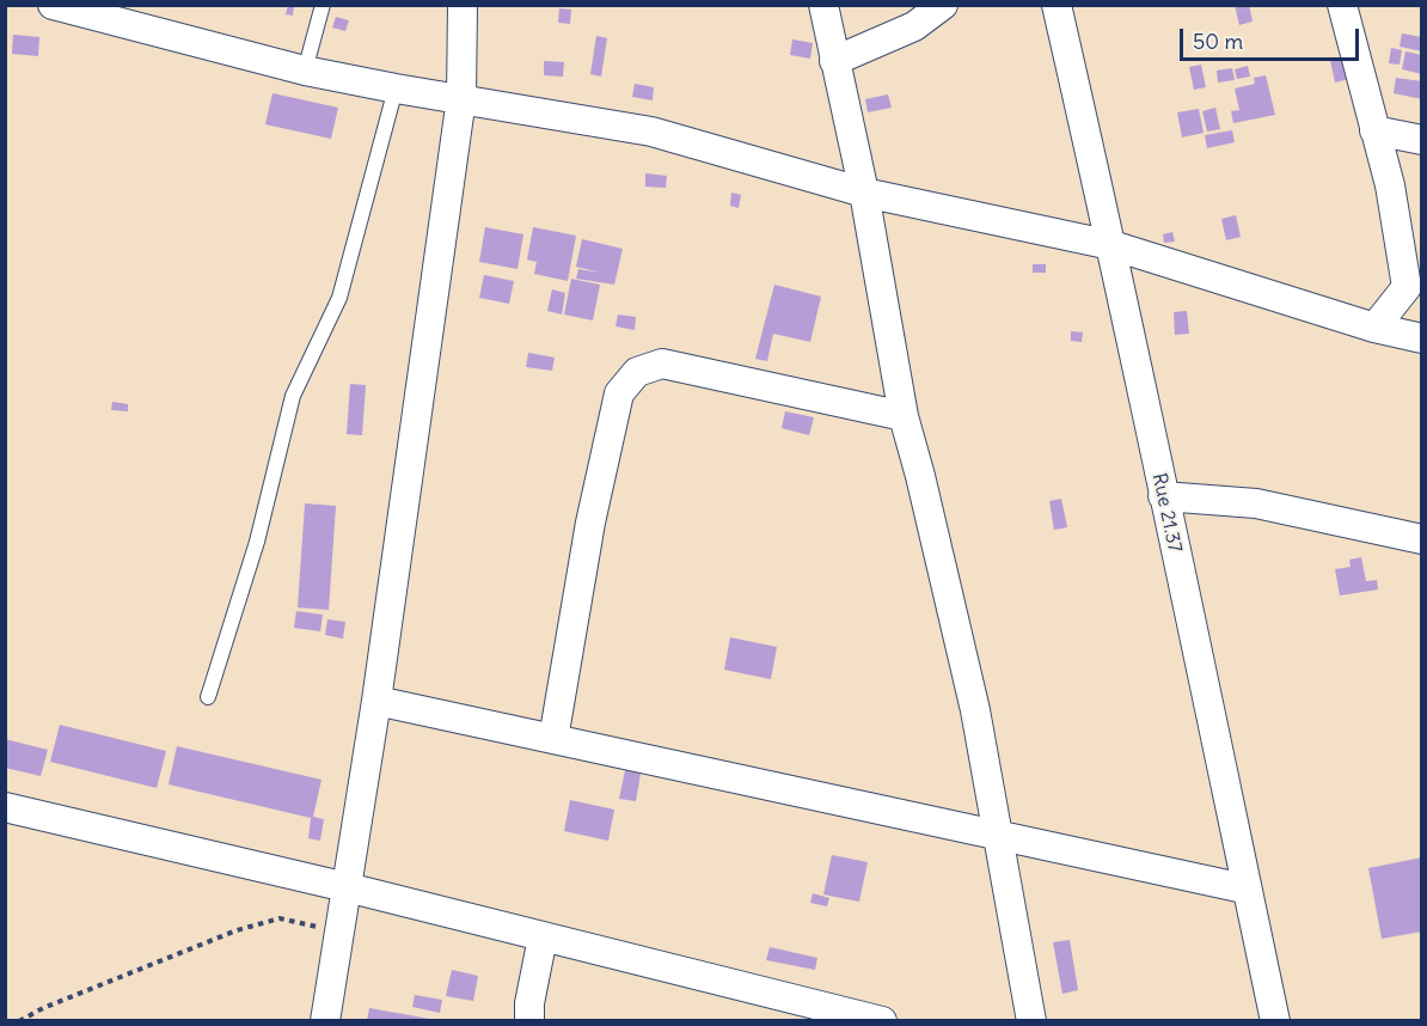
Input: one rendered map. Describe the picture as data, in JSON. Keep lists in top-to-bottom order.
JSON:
{
  "streets": {
    "street": ["Rue 21.37"]
  },
  "scale_bar": "50 m"
}
